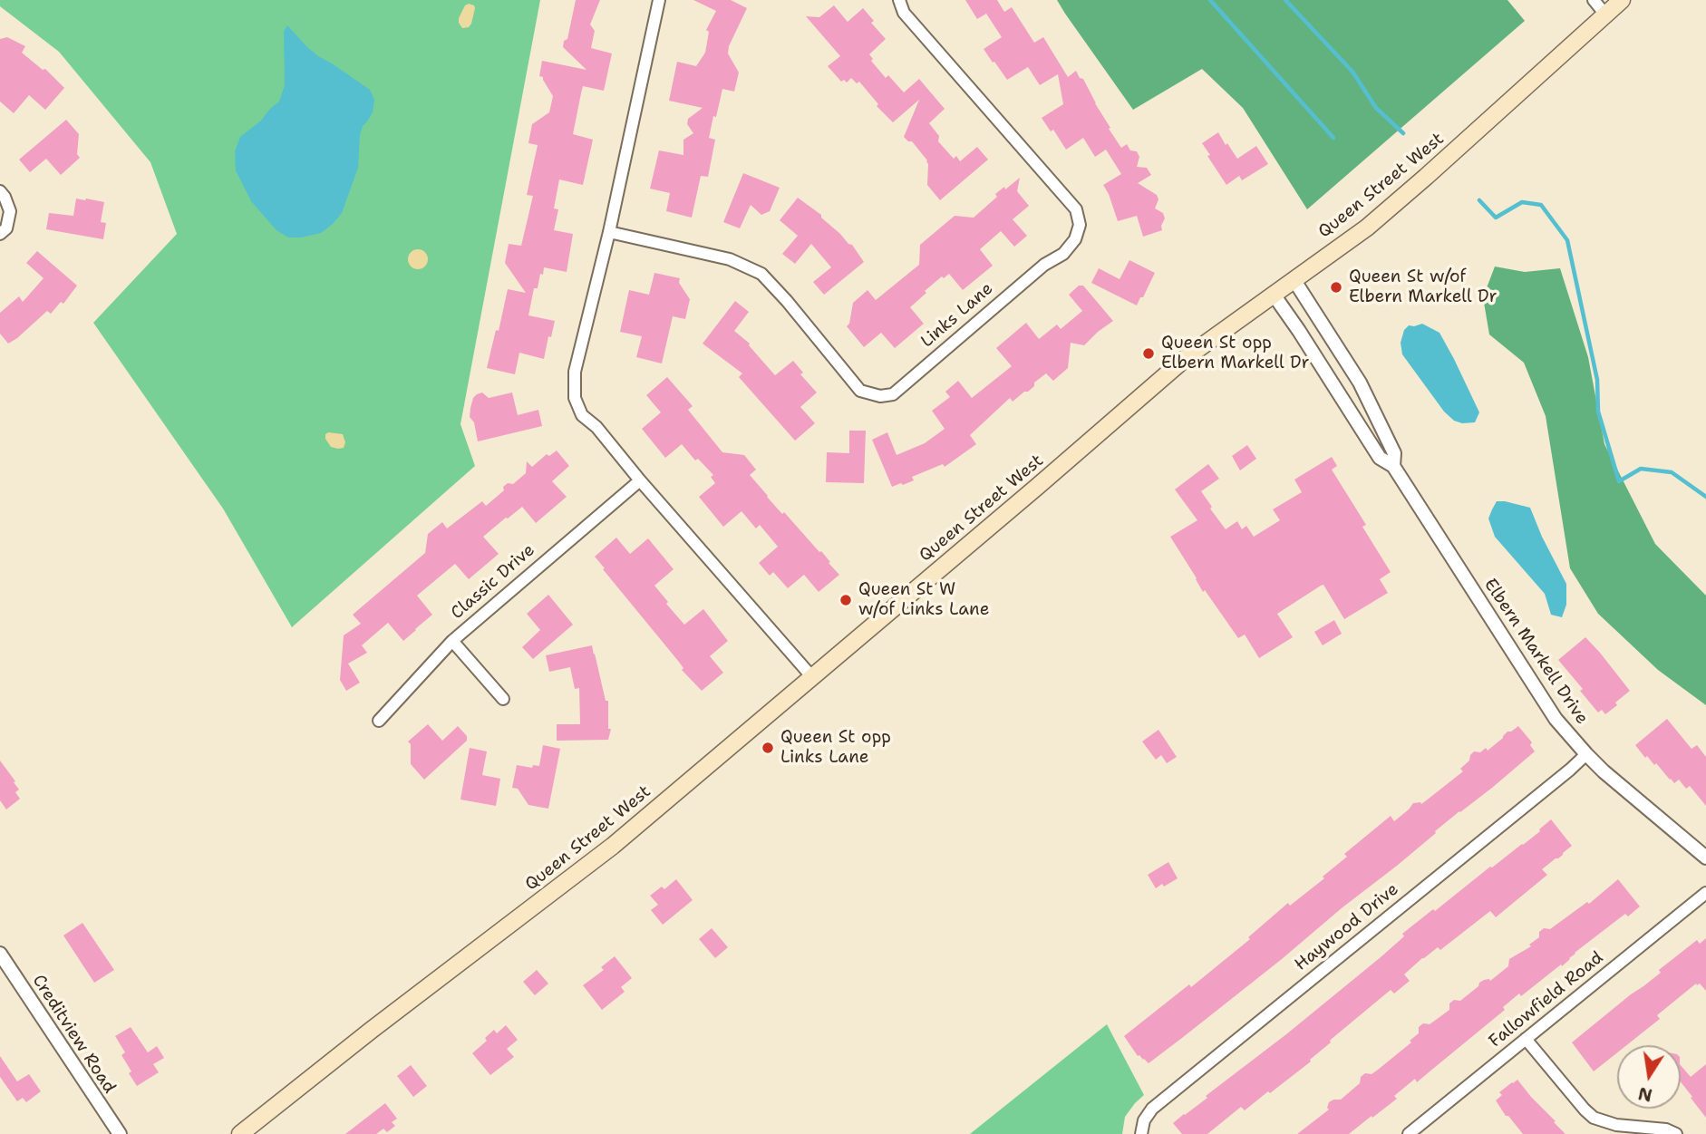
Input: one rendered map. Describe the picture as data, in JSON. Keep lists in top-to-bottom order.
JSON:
{
  "streets": {
    "main road": ["Queen Street West"],
    "street": [
      "Links Lane",
      "Classic Drive",
      "Elbern Markell Drive",
      "Haywood Drive",
      "Fallowfield Road",
      "Creditview Road"
    ]
  },
  "crossings": [
    ["Queen Street West", "Elbern Markell Drive"],
    ["Elbern Markell Drive", "Haywood Drive"]
  ],
  "places": [
    "Queen St w/of Elbern Markell Dr",
    "Queen St opp Elbern Markell Dr",
    "Queen St W w/of Links Lane",
    "Queen St opp Links Lane"
  ],
  "north": "bottom"
}
